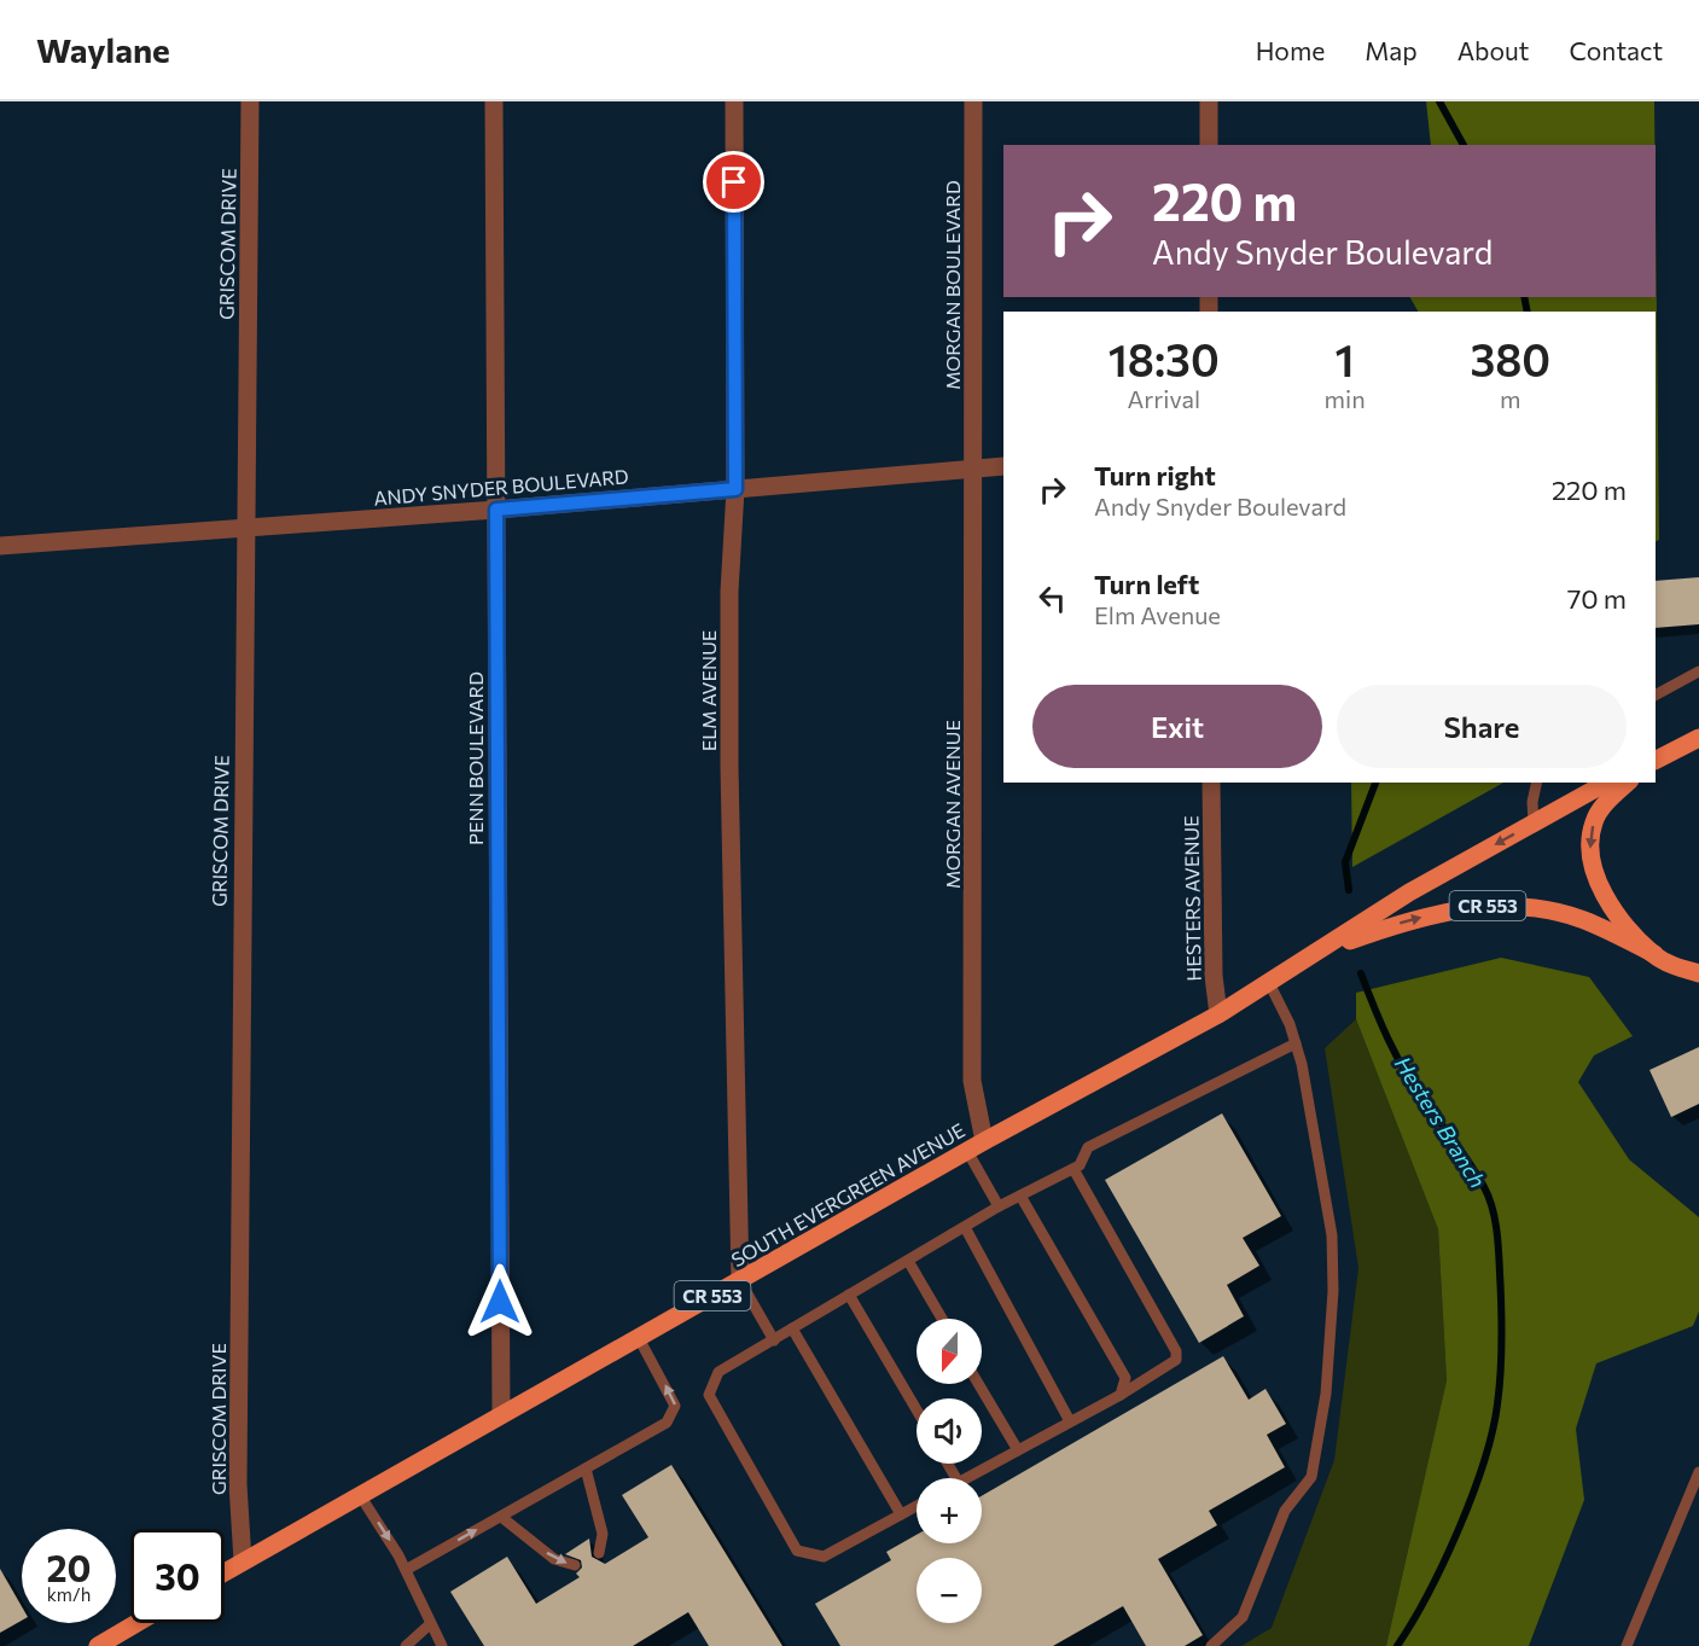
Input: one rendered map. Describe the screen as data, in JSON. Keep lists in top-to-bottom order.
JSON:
{
  "streets": {
    "main road": ["CR 553", "SOUTH EVERGREEN AVENUE"],
    "street": [
      "GRISCOM DRIVE",
      "MORGAN BOULEVARD",
      "ANDY SNYDER BOULEVARD",
      "ELM AVENUE",
      "PENN BOULEVARD",
      "MORGAN AVENUE",
      "HESTERS AVENUE"
    ]
  },
  "crossings": [
    ["GRISCOM DRIVE", "ANDY SNYDER BOULEVARD"],
    ["GRISCOM DRIVE", "SOUTH EVERGREEN AVENUE"],
    ["MORGAN BOULEVARD", "ANDY SNYDER BOULEVARD"],
    ["MORGAN BOULEVARD", "MORGAN AVENUE"],
    ["ANDY SNYDER BOULEVARD", "ELM AVENUE"],
    ["ANDY SNYDER BOULEVARD", "PENN BOULEVARD"],
    ["ANDY SNYDER BOULEVARD", "MORGAN AVENUE"],
    ["ELM AVENUE", "SOUTH EVERGREEN AVENUE"],
    ["PENN BOULEVARD", "SOUTH EVERGREEN AVENUE"],
    ["MORGAN AVENUE", "SOUTH EVERGREEN AVENUE"],
    ["HESTERS AVENUE", "SOUTH EVERGREEN AVENUE"]
  ],
  "water": ["Hesters Branch"],
  "north": "bottom",
  "page": {
    "header": "Waylane",
    "nav": [
      "Home",
      "Map",
      "About",
      "Contact"
    ],
    "turn": ["220 m", "Andy Snyder Boulevard"],
    "eta": [
      "18:30",
      "Arrival",
      "1",
      "min",
      "380",
      "m"
    ],
    "list": [
      {
        "name": "Turn right",
        "note": "Andy Snyder Boulevard",
        "value": "220 m"
      },
      {
        "name": "Turn left",
        "note": "Elm Avenue",
        "value": "70 m"
      }
    ],
    "buttons": ["Exit", "Share"],
    "map_buttons": ["+", "−"],
    "speed": "20 km/h",
    "limit": "30"
  }
}
